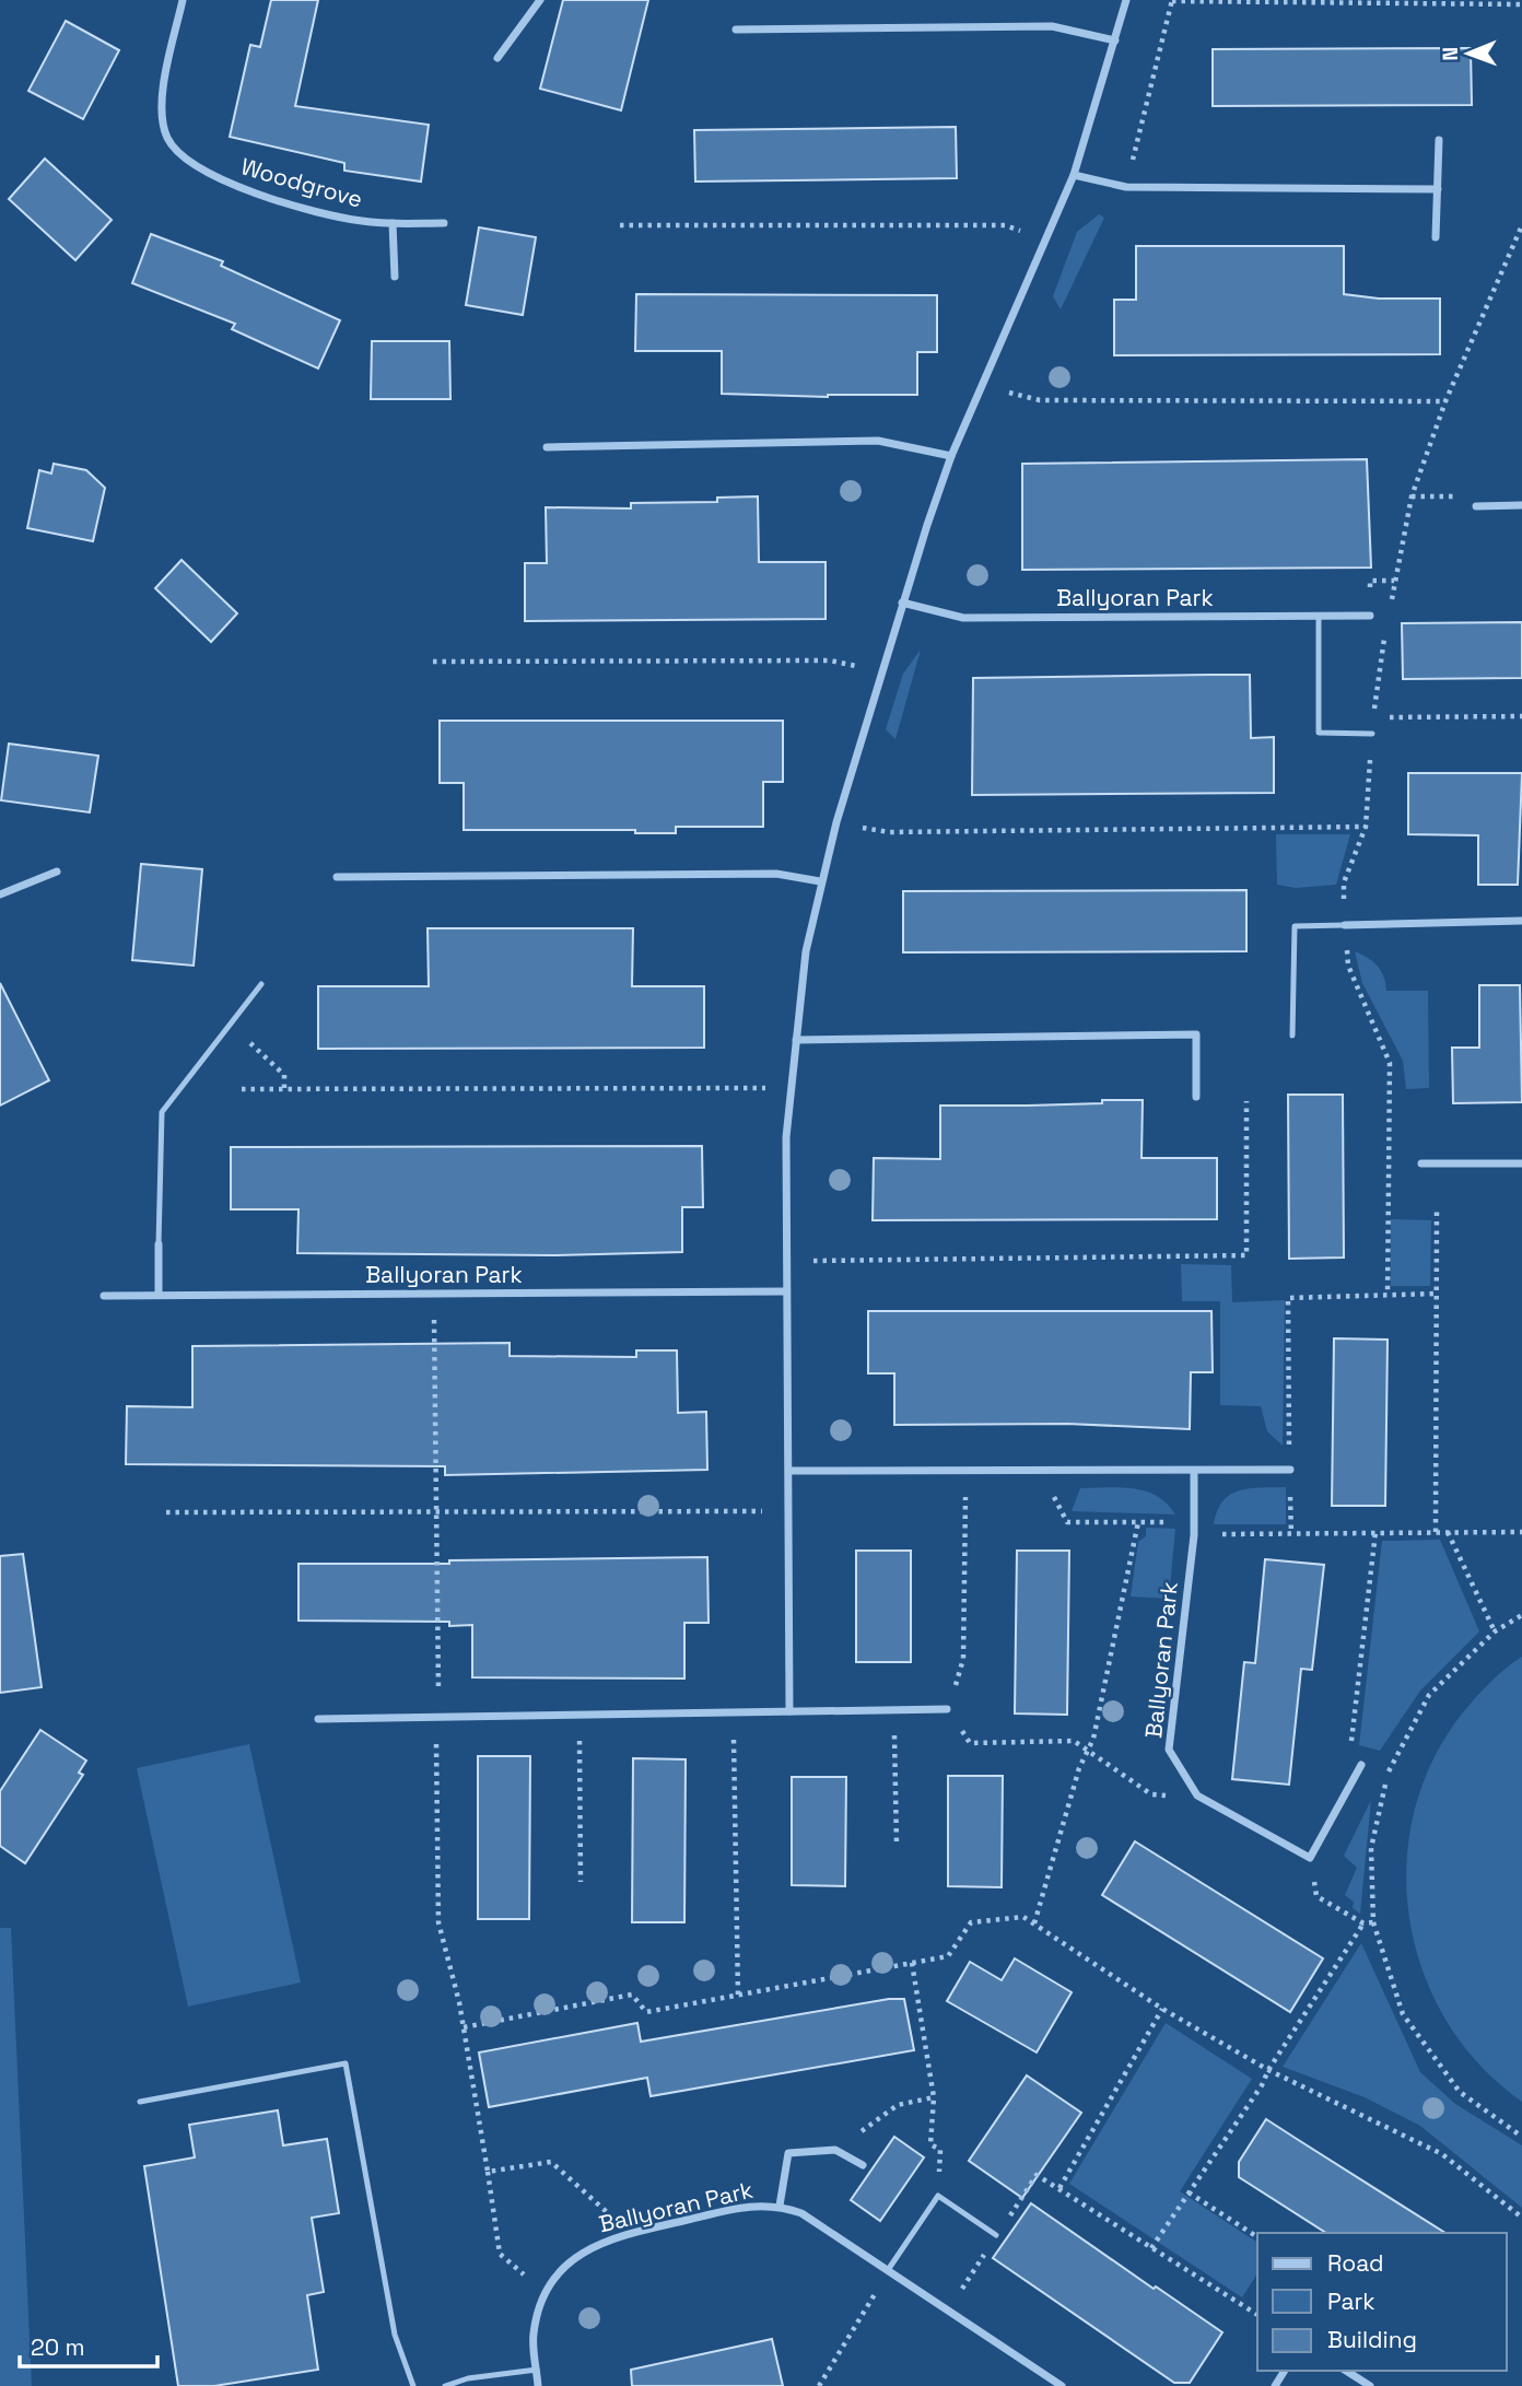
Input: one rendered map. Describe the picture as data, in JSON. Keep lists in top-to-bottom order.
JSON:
{
  "streets": {
    "street": ["Woodgrove", "Ballyoran Park"]
  },
  "legend": ["Road", "Park", "Building"],
  "scale_bar": "20 m",
  "north": "left"
}
